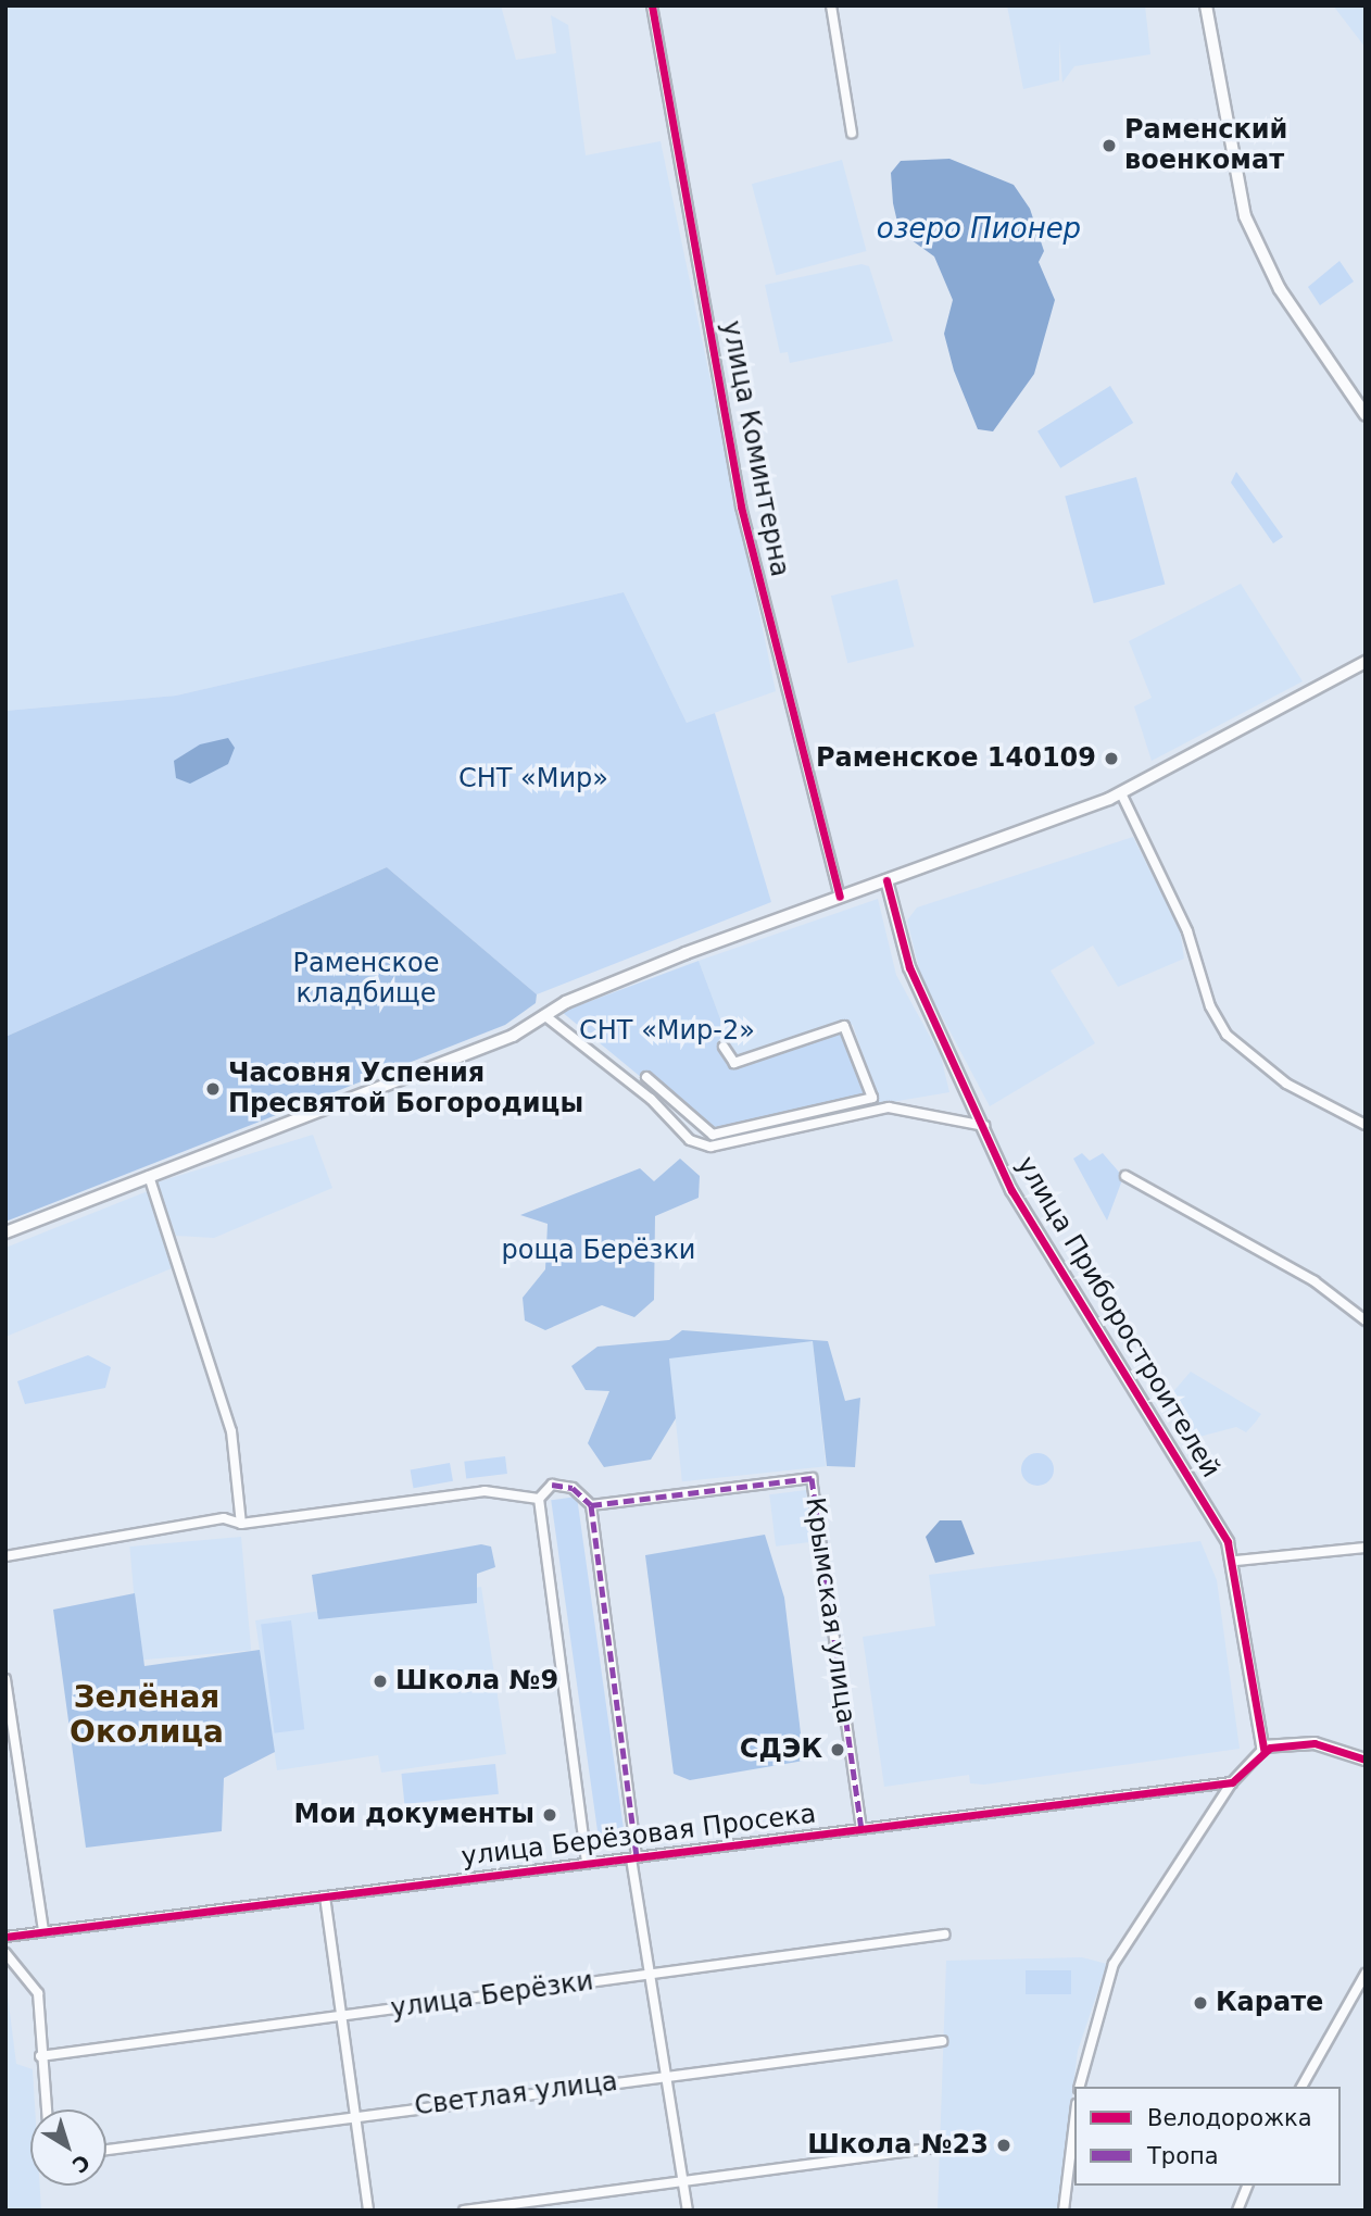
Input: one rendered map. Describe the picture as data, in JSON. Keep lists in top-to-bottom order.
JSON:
{
  "streets": {
    "main road": ["улица Приборостроителей"],
    "street": [
      "улица Коминтерна",
      "Крымская улица",
      "улица Берёзовая Просека",
      "улица Берёзки",
      "Светлая улица"
    ]
  },
  "crossings": [
    ["Крымская улица", "улица Берёзовая Просека"]
  ],
  "districts": ["Зелёная Околица"],
  "water": ["озеро Пионер"],
  "parks": [
    "СНТ «Мир»",
    "Раменское кладбище",
    "СНТ «Мир-2»",
    "роща Берёзки"
  ],
  "places": [
    "Раменский военкомат",
    "Раменское 140109",
    "Часовня Успения Пресвятой Богородицы",
    "Школа №9",
    "СДЭК",
    "Мои документы",
    "Карате",
    "Школа №23"
  ],
  "legend": ["Велодорожка", "Тропа"],
  "north": "bottom right"
}
